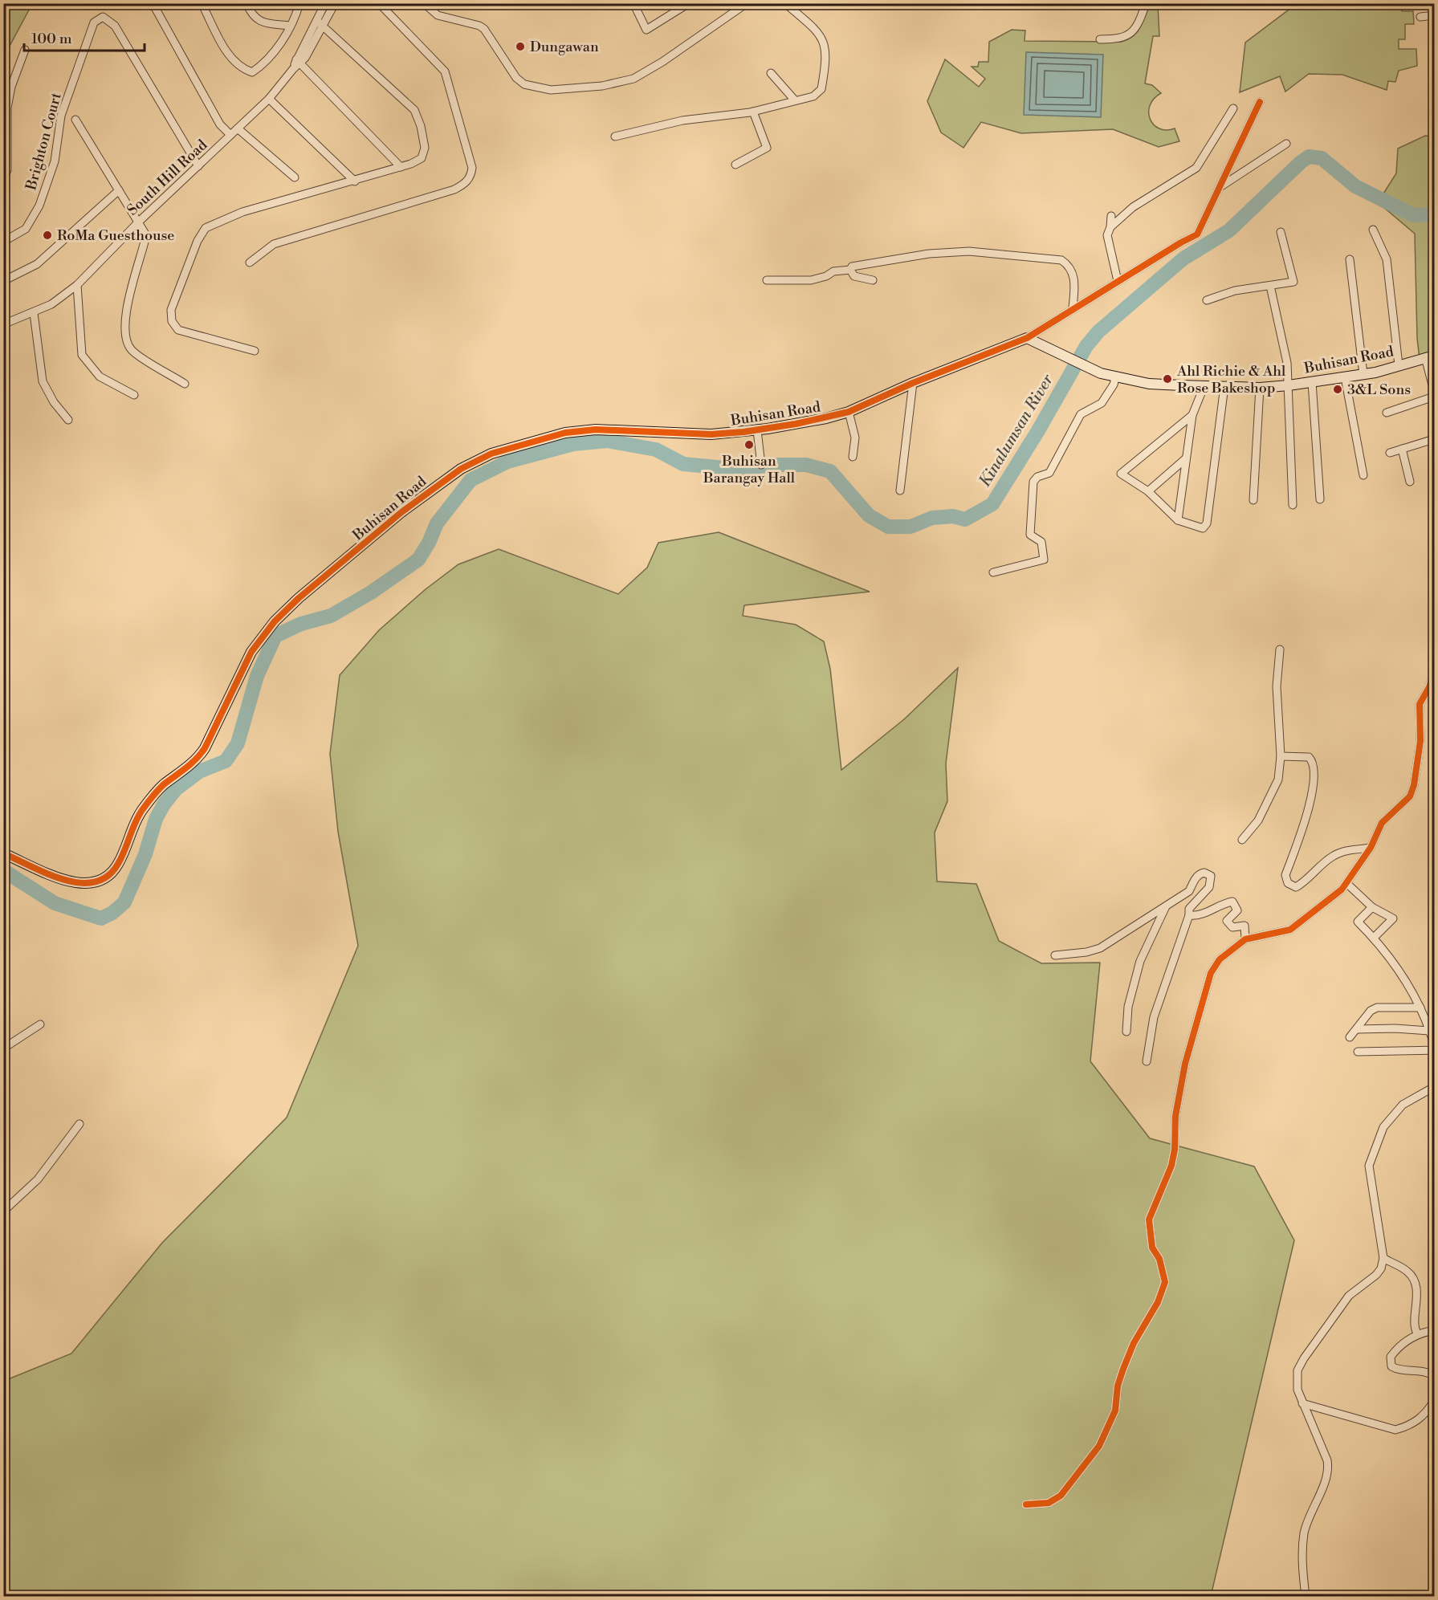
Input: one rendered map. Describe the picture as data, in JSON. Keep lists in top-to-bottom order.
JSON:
{
  "streets": {
    "street": ["Brighton Court", "South Hill Road", "Buhisan Road"]
  },
  "crossings": [
    ["Brighton Court", "South Hill Road"]
  ],
  "water": ["Kinalumsan River"],
  "places": [
    "Dungawan",
    "RoMa Guesthouse",
    "Ahl Richie & Ahl Rose Bakeshop",
    "3&L Sons",
    "Buhisan Barangay Hall"
  ],
  "scale_bar": "100 m"
}
